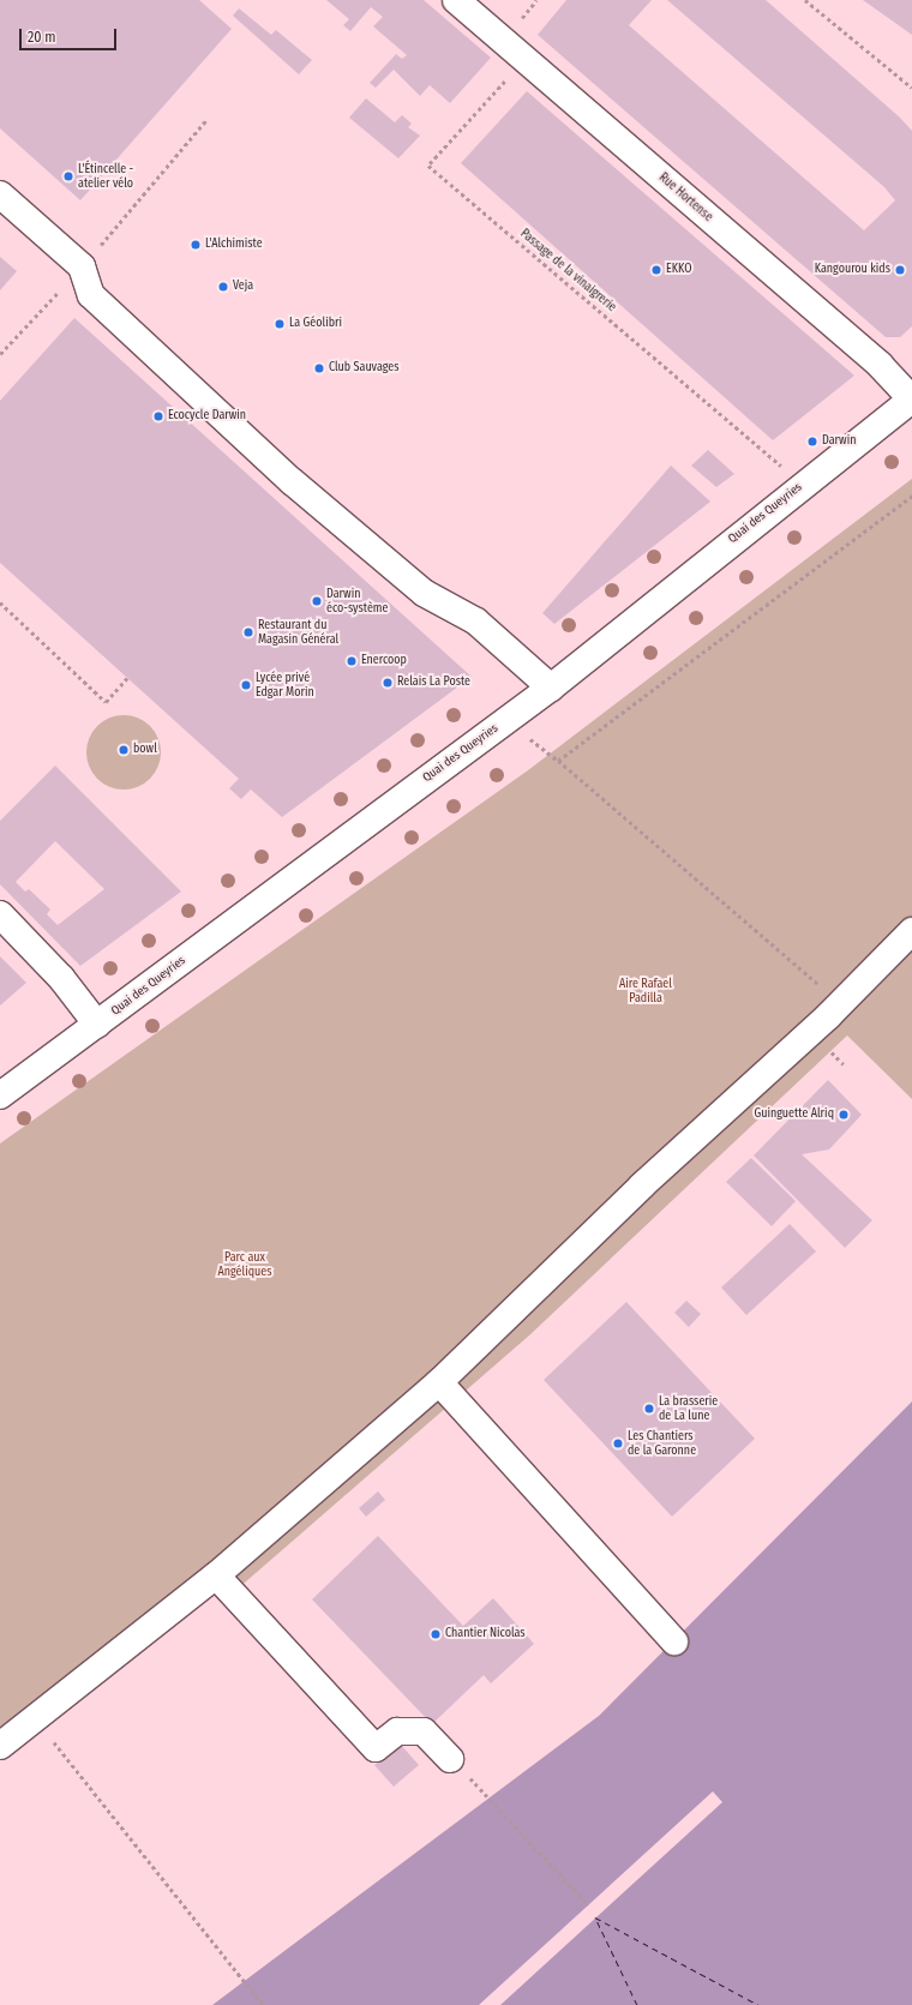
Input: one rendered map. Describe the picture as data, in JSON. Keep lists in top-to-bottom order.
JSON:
{
  "streets": {
    "street": ["Rue Hortense", "Quai des Queyries"],
    "path": ["Passage de la vinaigrerie"]
  },
  "crossings": [
    ["Rue Hortense", "Passage de la vinaigrerie"],
    ["Rue Hortense", "Quai des Queyries"],
    ["Passage de la vinaigrerie", "Quai des Queyries"]
  ],
  "parks": ["Aire Rafael Padilla", "Parc aux Angéliques"],
  "places": [
    "L'Étincelle - atelier vélo",
    "L'Alchimiste",
    "EKKO",
    "Kangourou kids",
    "Veja",
    "La Géolibri",
    "Club Sauvages",
    "Ecocycle Darwin",
    "Darwin",
    "Darwin éco-système",
    "Restaurant du Magasin Général",
    "Enercoop",
    "Relais La Poste",
    "Lycée privé Edgar Morin",
    "bowl",
    "Guinguette Alriq",
    "La brasserie de La lune",
    "Les Chantiers de la Garonne",
    "Chantier Nicolas"
  ],
  "scale_bar": "20 m"
}
